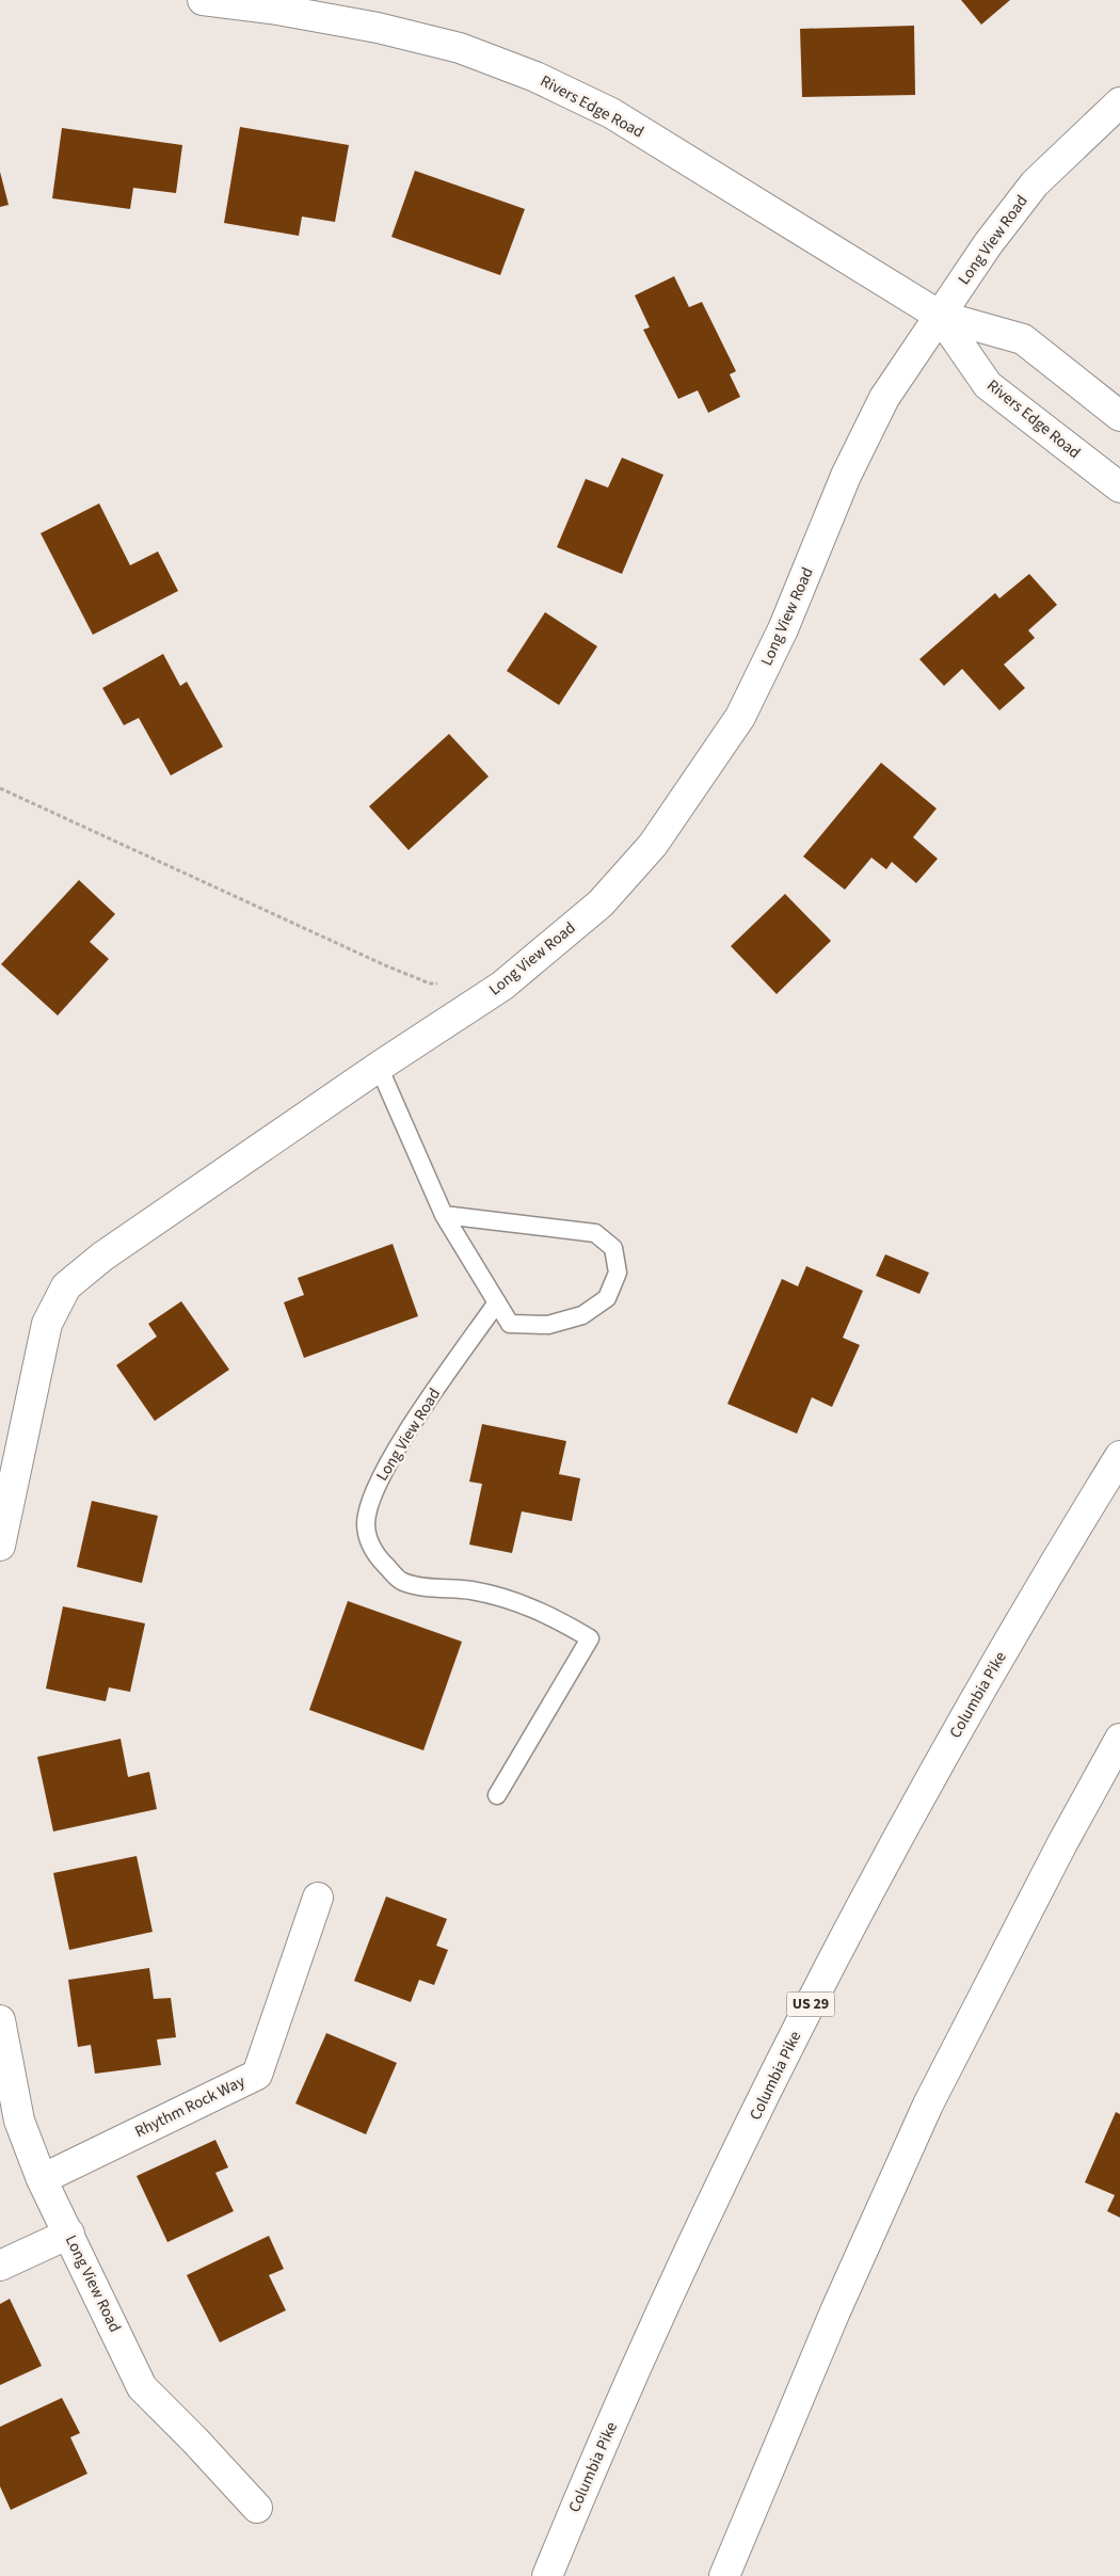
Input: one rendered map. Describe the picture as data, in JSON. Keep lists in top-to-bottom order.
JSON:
{
  "streets": {
    "main road": [
      "Rivers Edge Road",
      "Long View Road",
      "Columbia Pike",
      "US 29",
      "Rhythm Rock Way"
    ]
  },
  "crossings": [
    ["Rivers Edge Road", "Long View Road"],
    ["Long View Road", "Rhythm Rock Way"]
  ]
}
